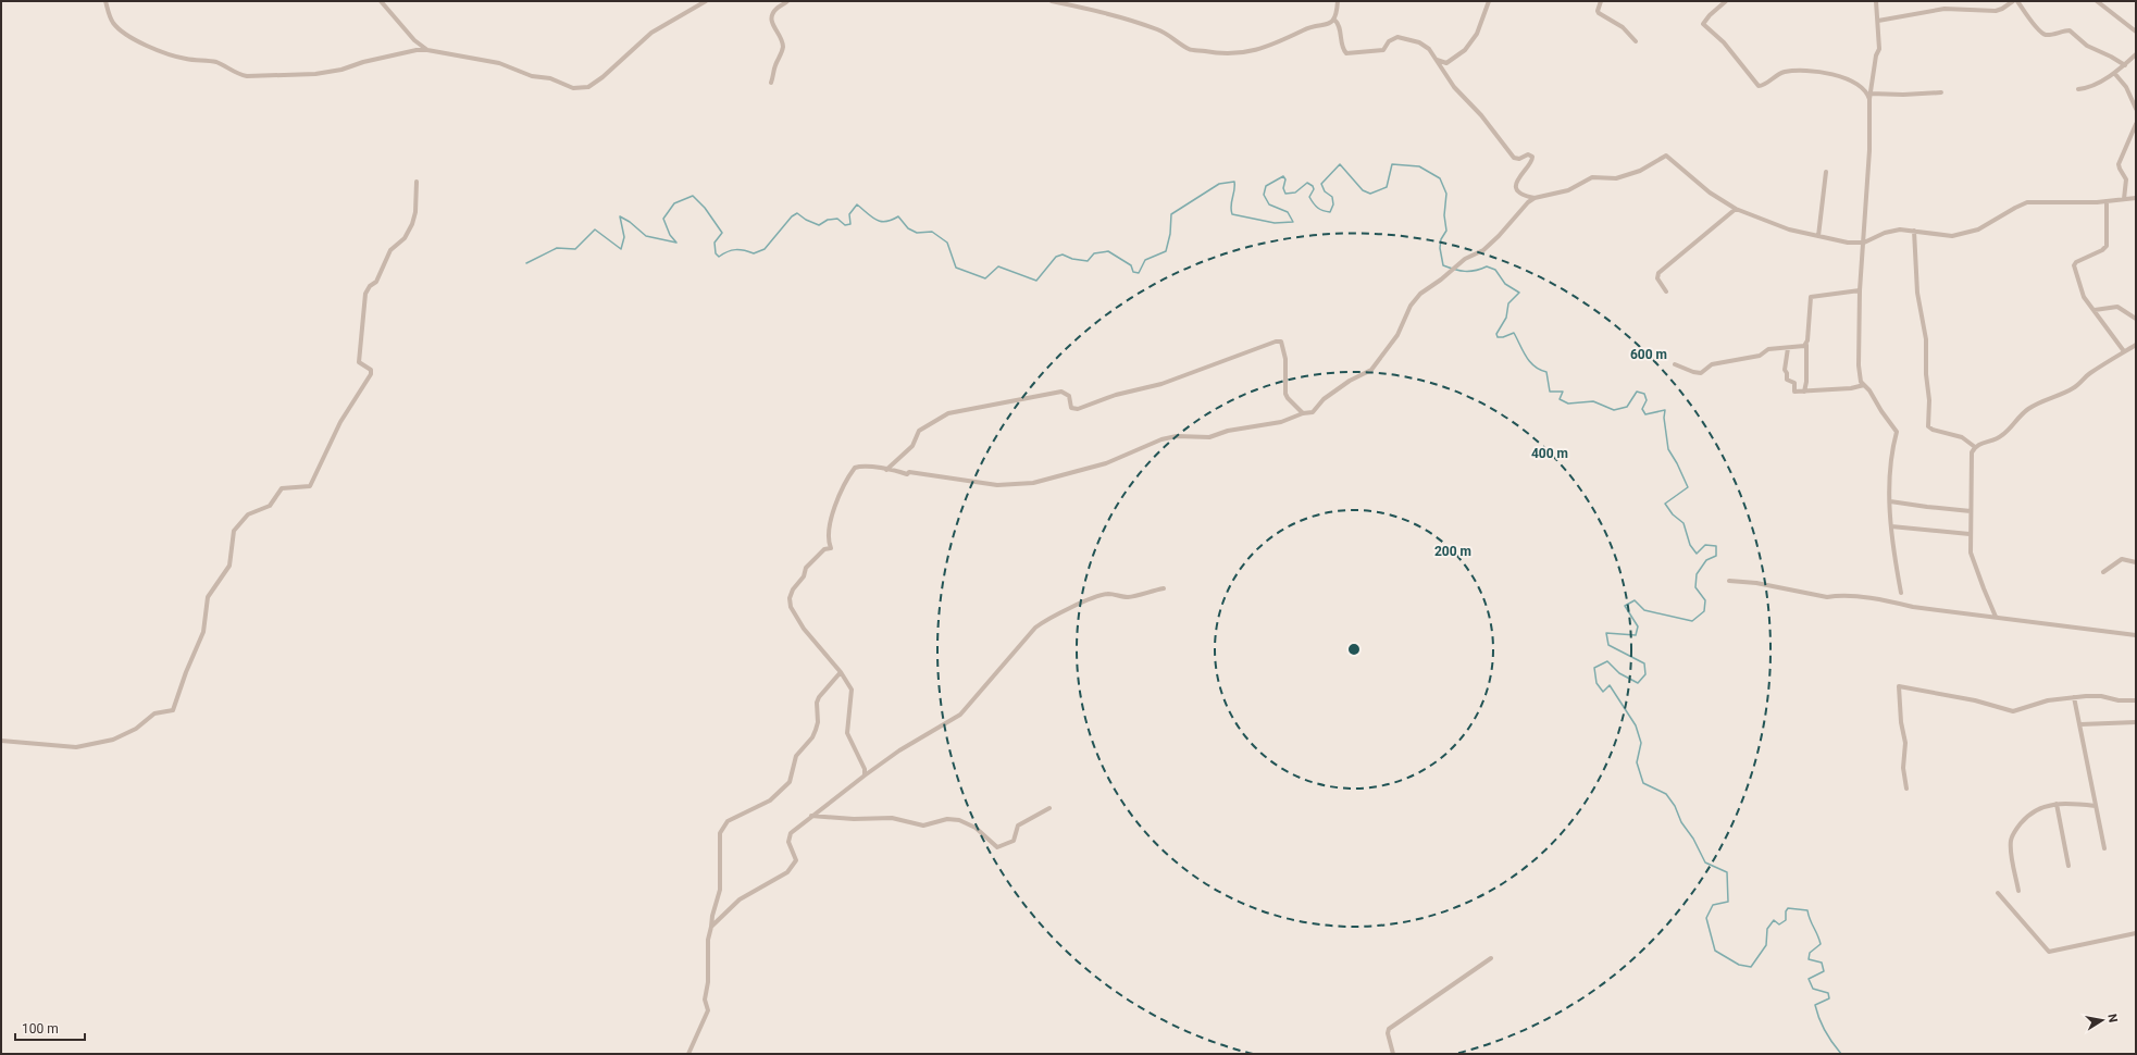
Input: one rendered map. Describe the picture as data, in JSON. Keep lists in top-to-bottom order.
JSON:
{
  "scale_bar": "100 m",
  "north": "right",
  "rings": ["600 m", "400 m", "200 m"]
}
